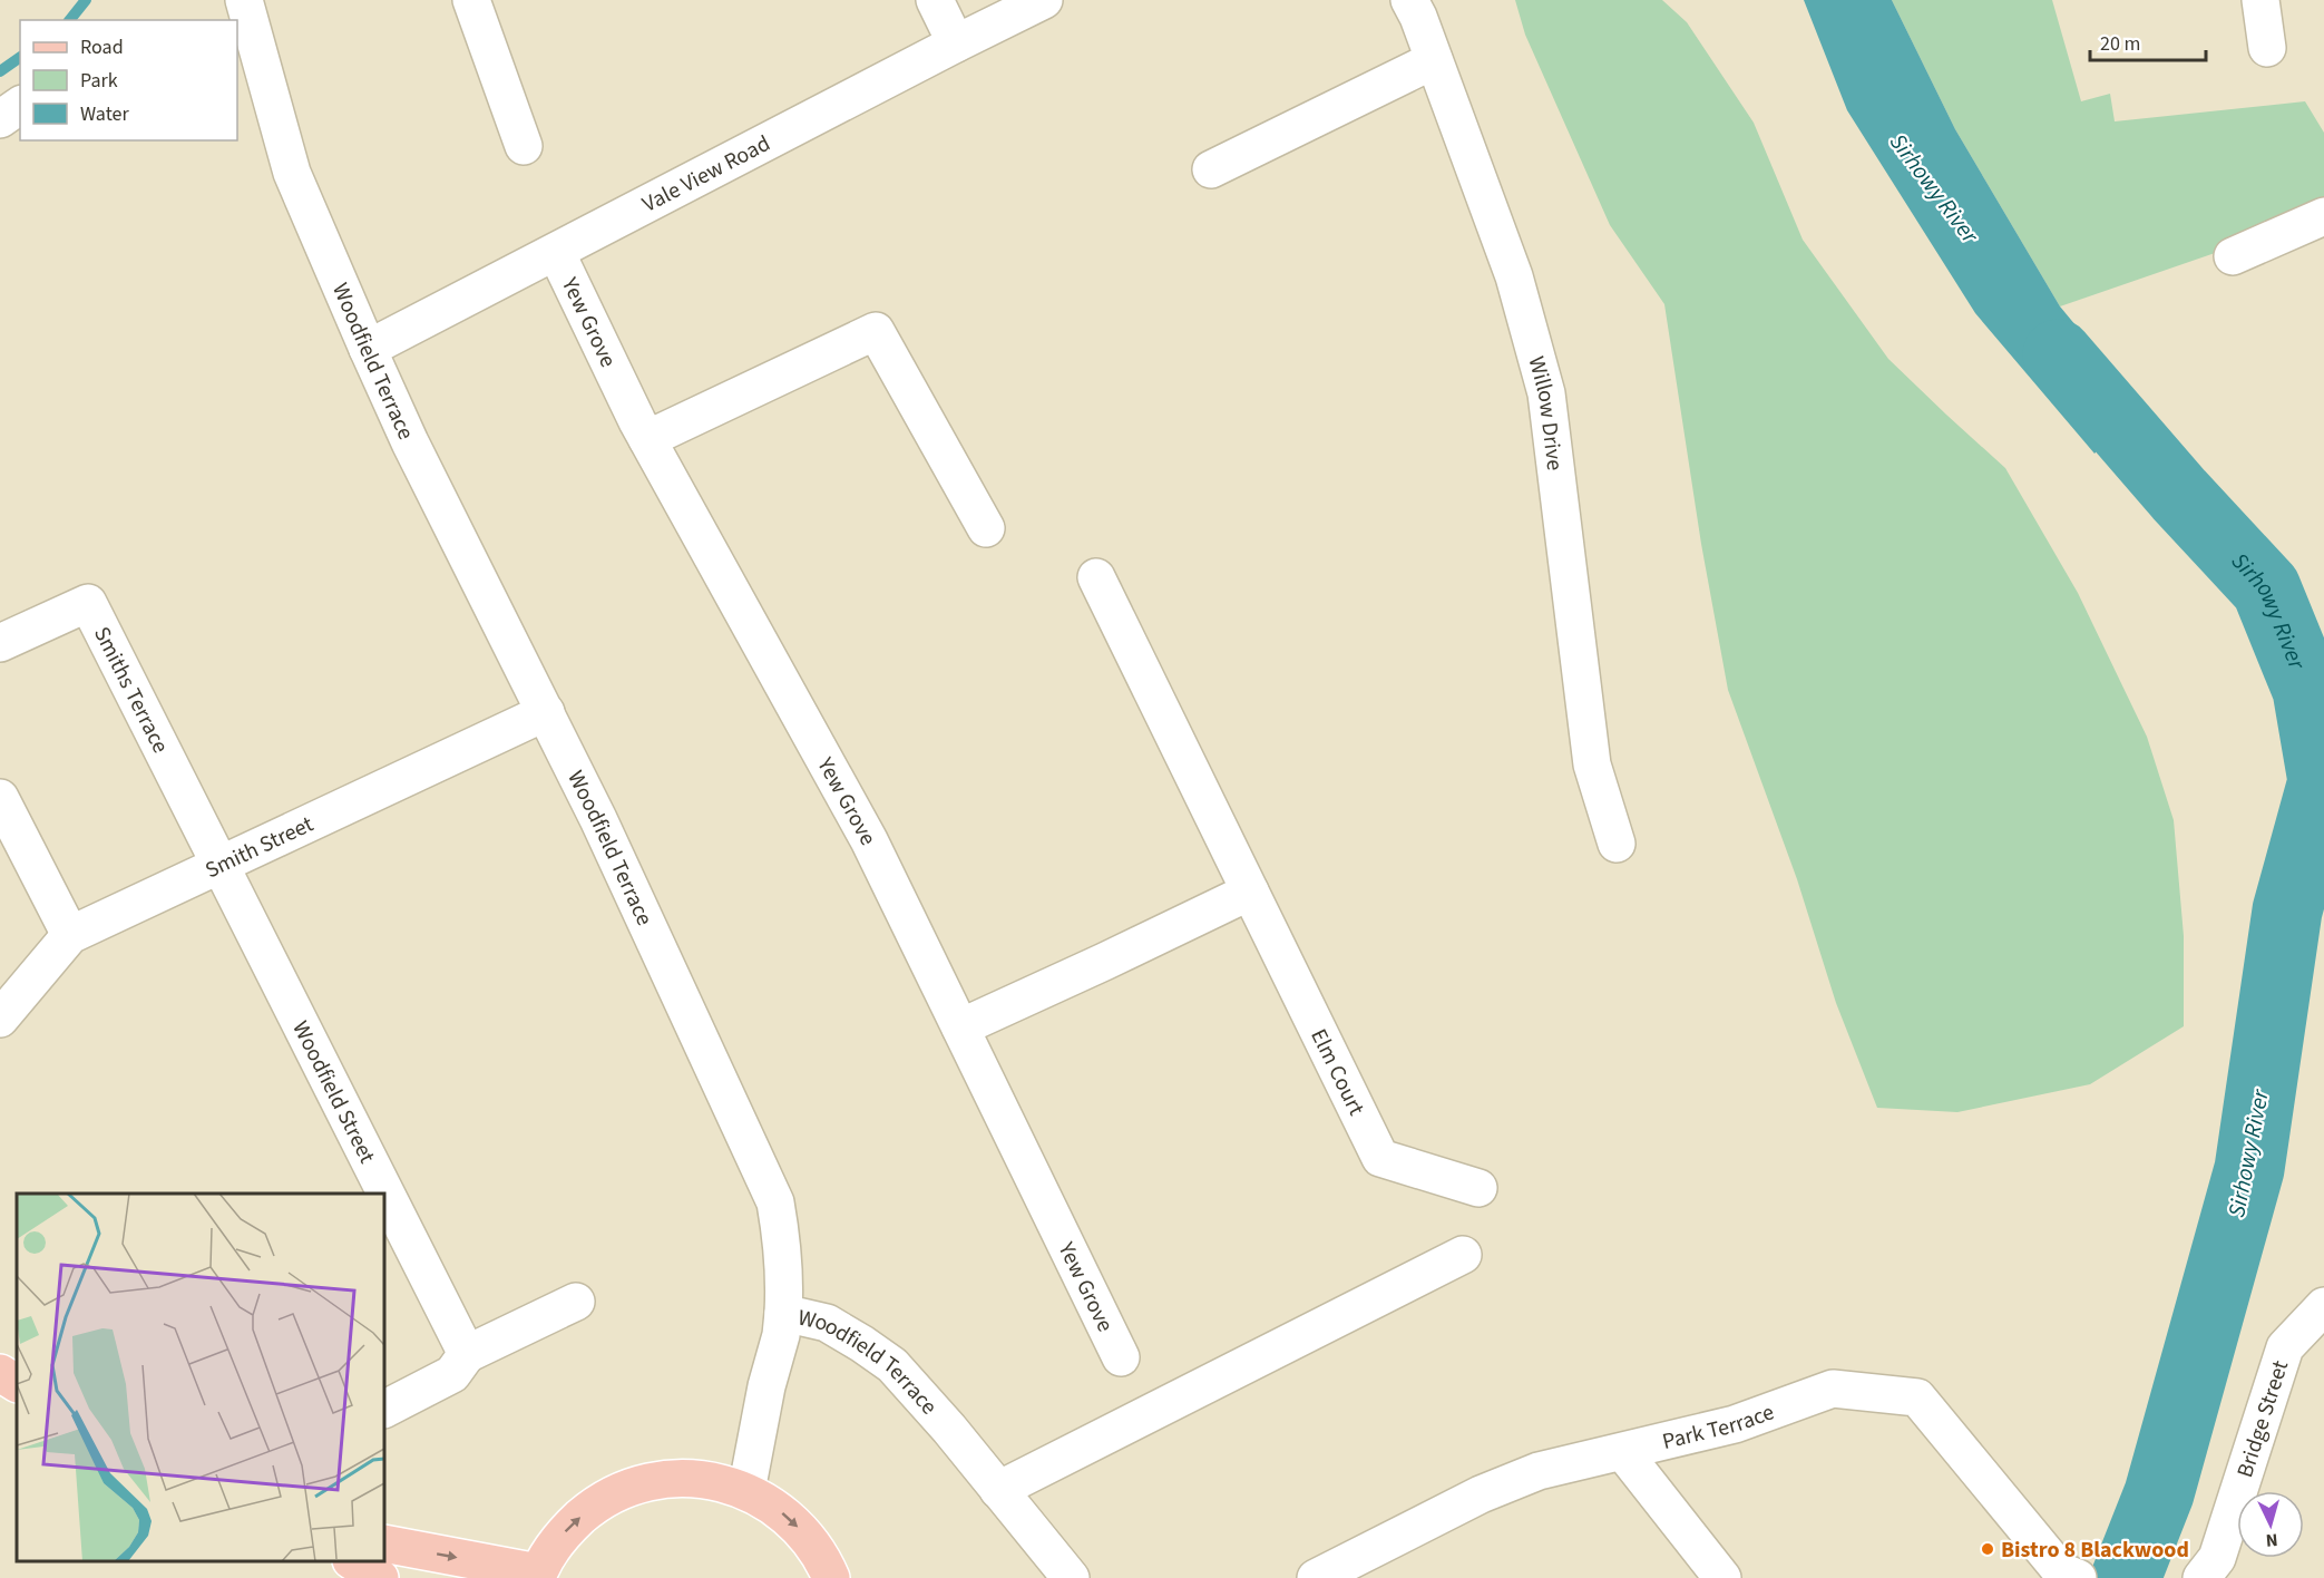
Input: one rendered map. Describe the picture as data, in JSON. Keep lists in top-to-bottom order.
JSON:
{
  "streets": {
    "street": [
      "Vale View Road",
      "Yew Grove",
      "Woodfield Terrace",
      "Willow Drive",
      "Smiths Terrace",
      "Smith Street",
      "Elm Court",
      "Woodfield Street",
      "Bridge Street",
      "Park Terrace"
    ]
  },
  "crossings": [
    ["Vale View Road", "Yew Grove"],
    ["Vale View Road", "Woodfield Terrace"],
    ["Woodfield Terrace", "Smith Street"],
    ["Smiths Terrace", "Smith Street"],
    ["Smiths Terrace", "Woodfield Street"],
    ["Smith Street", "Woodfield Street"]
  ],
  "water": ["Sirhowy River"],
  "places": ["Bistro 8 Blackwood"],
  "legend": ["Road", "Park", "Water"],
  "scale_bar": "20 m",
  "north": "bottom"
}
